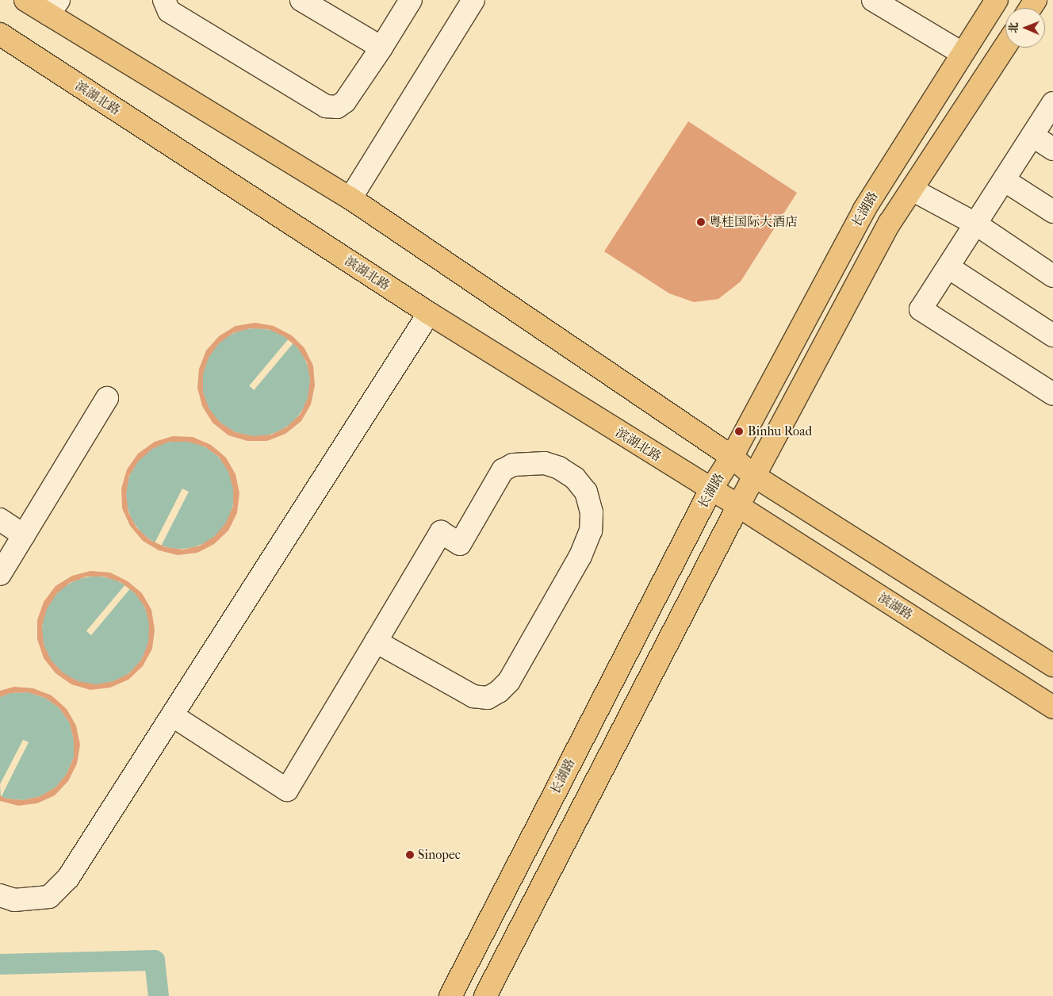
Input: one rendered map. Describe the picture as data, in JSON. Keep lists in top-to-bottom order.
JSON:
{
  "streets": {
    "main road": ["滨湖北路", "长湖路", "滨湖路"]
  },
  "crossings": [
    ["滨湖北路", "长湖路"],
    ["滨湖北路", "滨湖路"]
  ],
  "places": ["粤桂国际大酒店", "Binhu Road", "Sinopec"],
  "north": "left"
}
